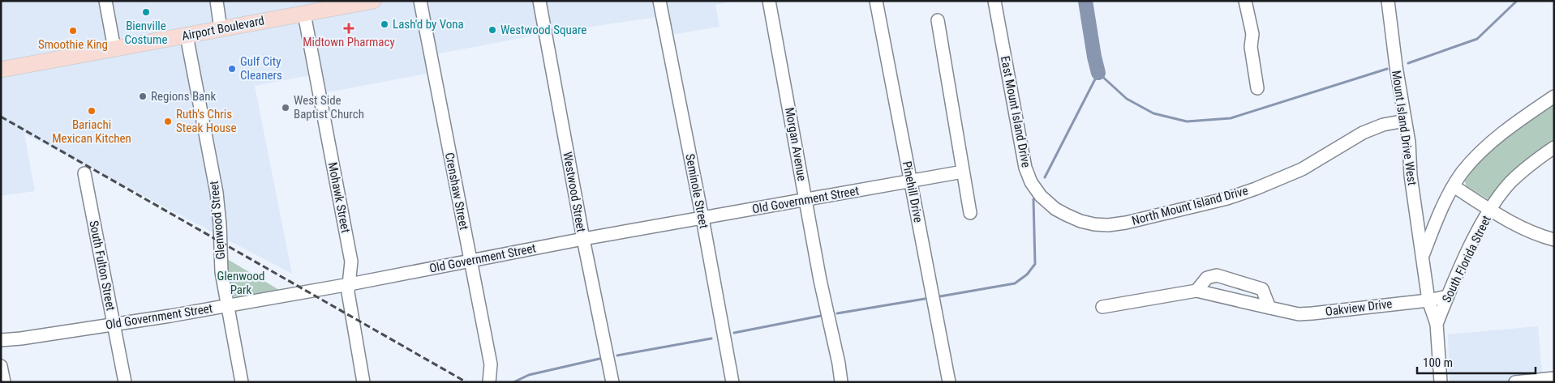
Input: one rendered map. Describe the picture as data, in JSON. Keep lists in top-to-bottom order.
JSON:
{
  "streets": {
    "main road": ["Airport Boulevard"],
    "street": [
      "East Mount Island Drive",
      "Mount Island Drive West",
      "Morgan Avenue",
      "Crenshaw Street",
      "Seminole Street",
      "Westwood Street",
      "Pinehill Drive",
      "Mohawk Street",
      "Old Government Street",
      "North Mount Island Drive",
      "Glenwood Street",
      "South Florida Street",
      "South Fulton Street",
      "Oakview Drive"
    ]
  },
  "crossings": [
    ["Airport Boulevard", "Mohawk Street"],
    ["Airport Boulevard", "Glenwood Street"],
    ["East Mount Island Drive", "North Mount Island Drive"],
    ["Mount Island Drive West", "North Mount Island Drive"],
    ["Mount Island Drive West", "South Florida Street"],
    ["Morgan Avenue", "Old Government Street"],
    ["Crenshaw Street", "Old Government Street"],
    ["Seminole Street", "Old Government Street"],
    ["Westwood Street", "Old Government Street"],
    ["Pinehill Drive", "Old Government Street"],
    ["Mohawk Street", "Old Government Street"],
    ["Old Government Street", "Glenwood Street"],
    ["Old Government Street", "South Fulton Street"],
    ["South Florida Street", "Oakview Drive"]
  ],
  "parks": ["Glenwood Park"],
  "places": {
    "other": [
      "Bienville Costume",
      "Lash'd by Vona",
      "Westwood Square",
      "Smoothie King",
      "Gulf City Cleaners",
      "Regions Bank",
      "West Side Baptist Church",
      "Bariachi Mexican Kitchen",
      "Ruth's Chris Steak House"
    ],
    "health": ["Midtown Pharmacy"]
  },
  "scale_bar": "100 m"
}
